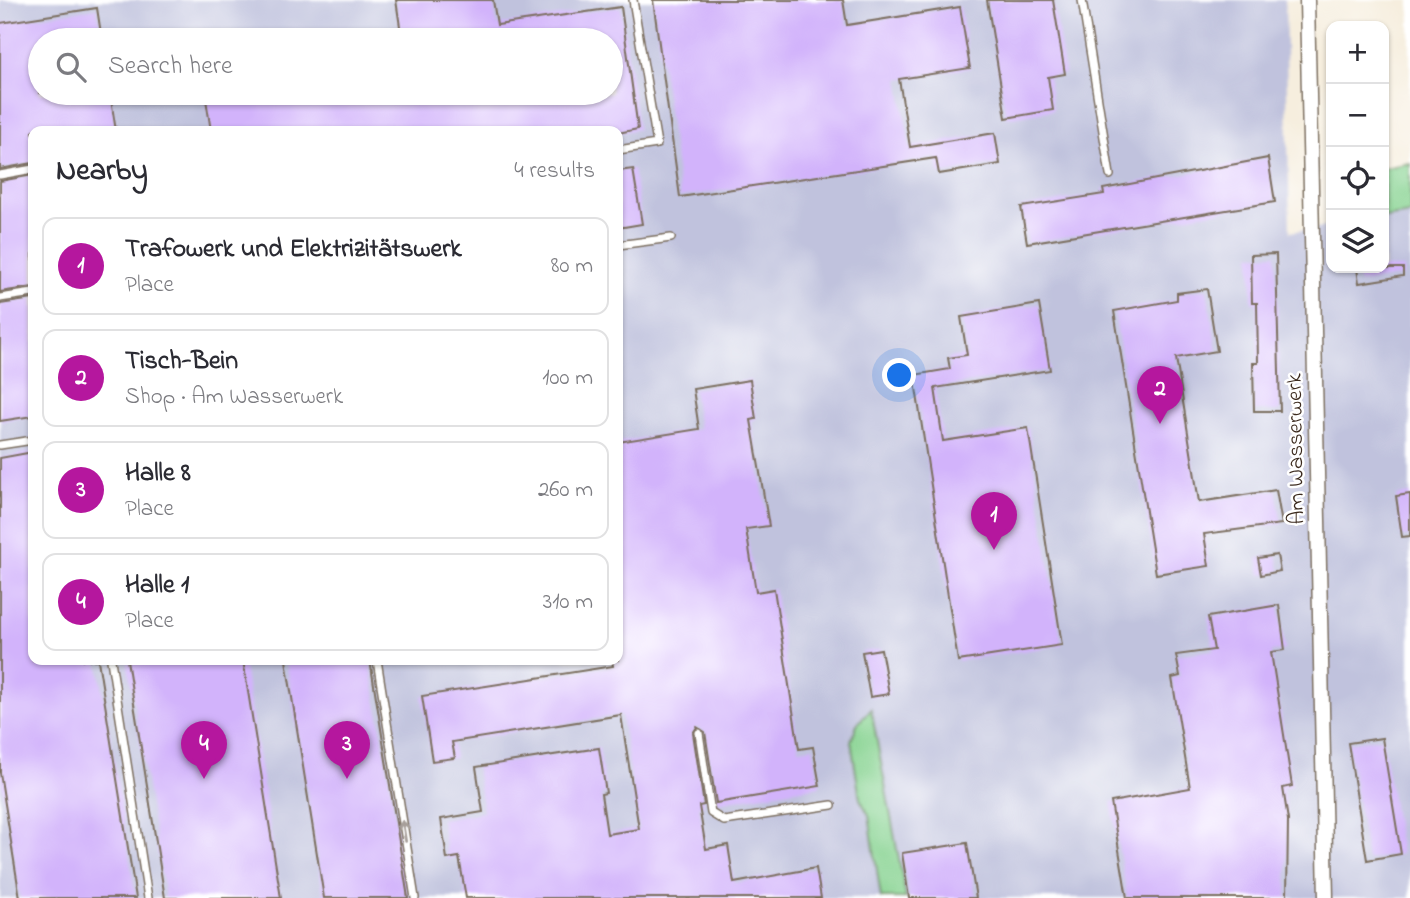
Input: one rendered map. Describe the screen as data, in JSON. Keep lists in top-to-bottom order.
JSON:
{
  "streets": {
    "street": ["Am Wasserwerk"]
  },
  "page": {
    "map_buttons": ["+", "−"],
    "search": "Search here",
    "heading": ["Nearby", "4 results"],
    "list": [
      {
        "mark": "1",
        "name": "Trafowerk und Elektrizitätswerk",
        "note": "Place",
        "value": "80 m"
      },
      {
        "mark": "2",
        "name": "Tisch-Bein",
        "note": "Shop · Am Wasserwerk",
        "value": "100 m"
      },
      {
        "mark": "3",
        "name": "Halle 8",
        "note": "Place",
        "value": "260 m"
      },
      {
        "mark": "4",
        "name": "Halle 1",
        "note": "Place",
        "value": "310 m"
      }
    ],
    "pins": [
      "2",
      "1",
      "3",
      "4"
    ]
  }
}
